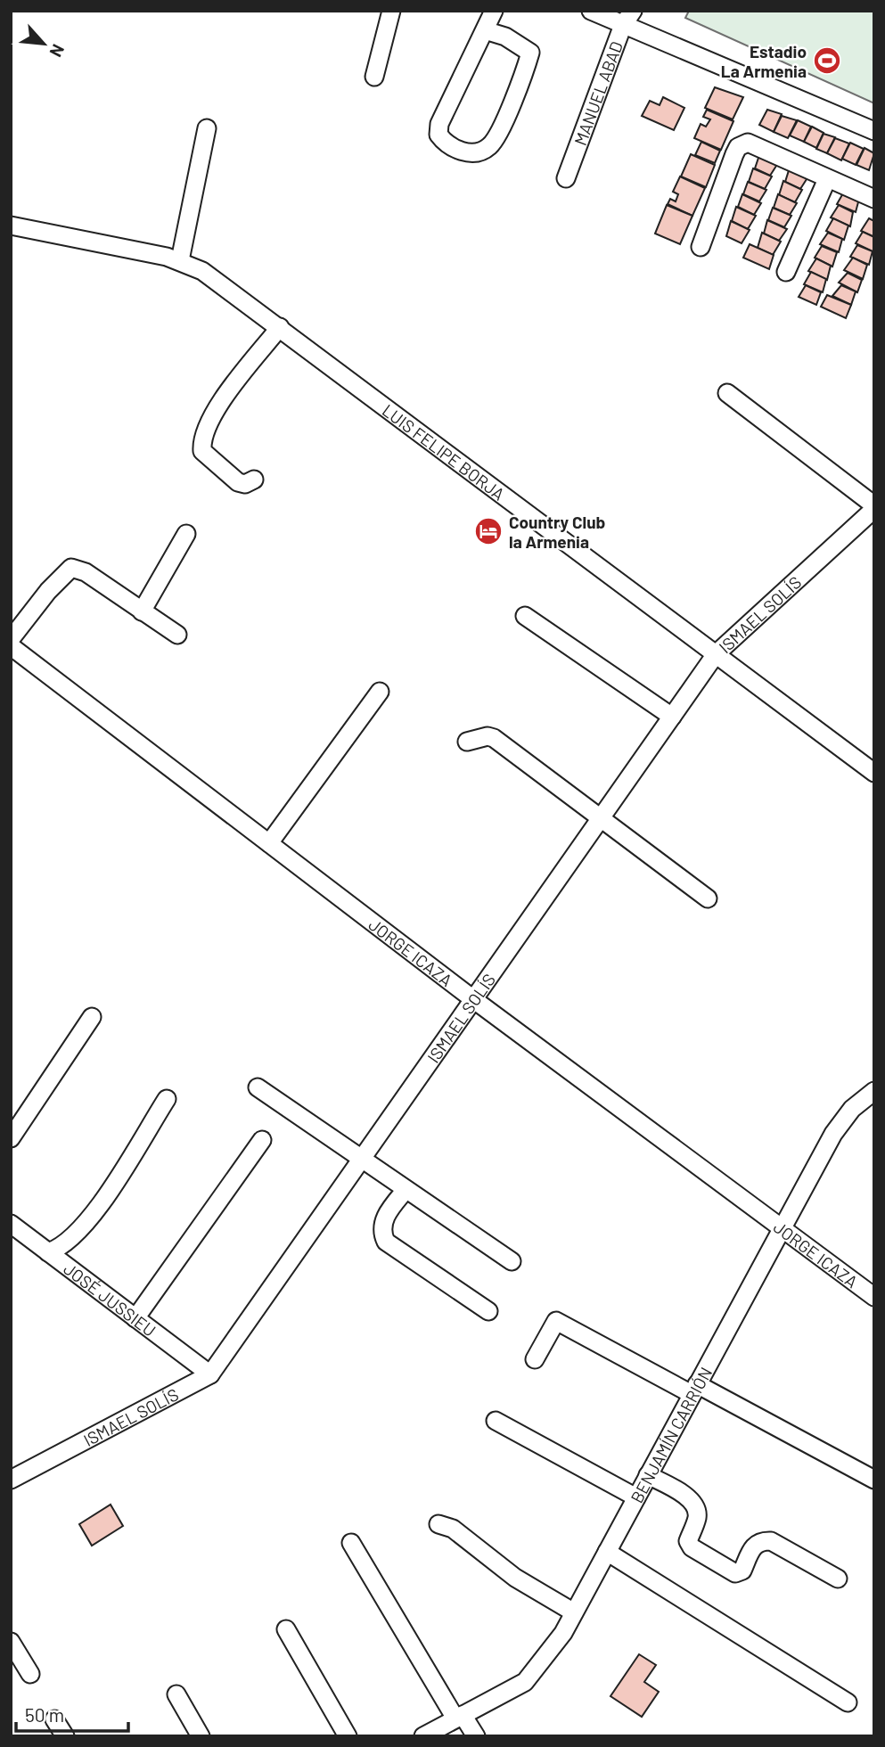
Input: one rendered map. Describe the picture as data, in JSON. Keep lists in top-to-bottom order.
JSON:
{
  "streets": {
    "street": [
      "MANUEL ABAD",
      "LUIS FELIPE BORJA",
      "ISMAEL SOLÍS",
      "JORGE ICAZA",
      "JOSÉ JUSSIEU",
      "BENJAMÍN CARRIÓN"
    ]
  },
  "crossings": [
    ["LUIS FELIPE BORJA", "ISMAEL SOLÍS"],
    ["ISMAEL SOLÍS", "JORGE ICAZA"],
    ["ISMAEL SOLÍS", "JOSÉ JUSSIEU"],
    ["JORGE ICAZA", "BENJAMÍN CARRIÓN"]
  ],
  "places": {
    "sports": ["Estadio La Armenia"],
    "hotel": ["Country Club la Armenia"]
  },
  "scale_bar": "50 m",
  "north": "bottom right"
}
